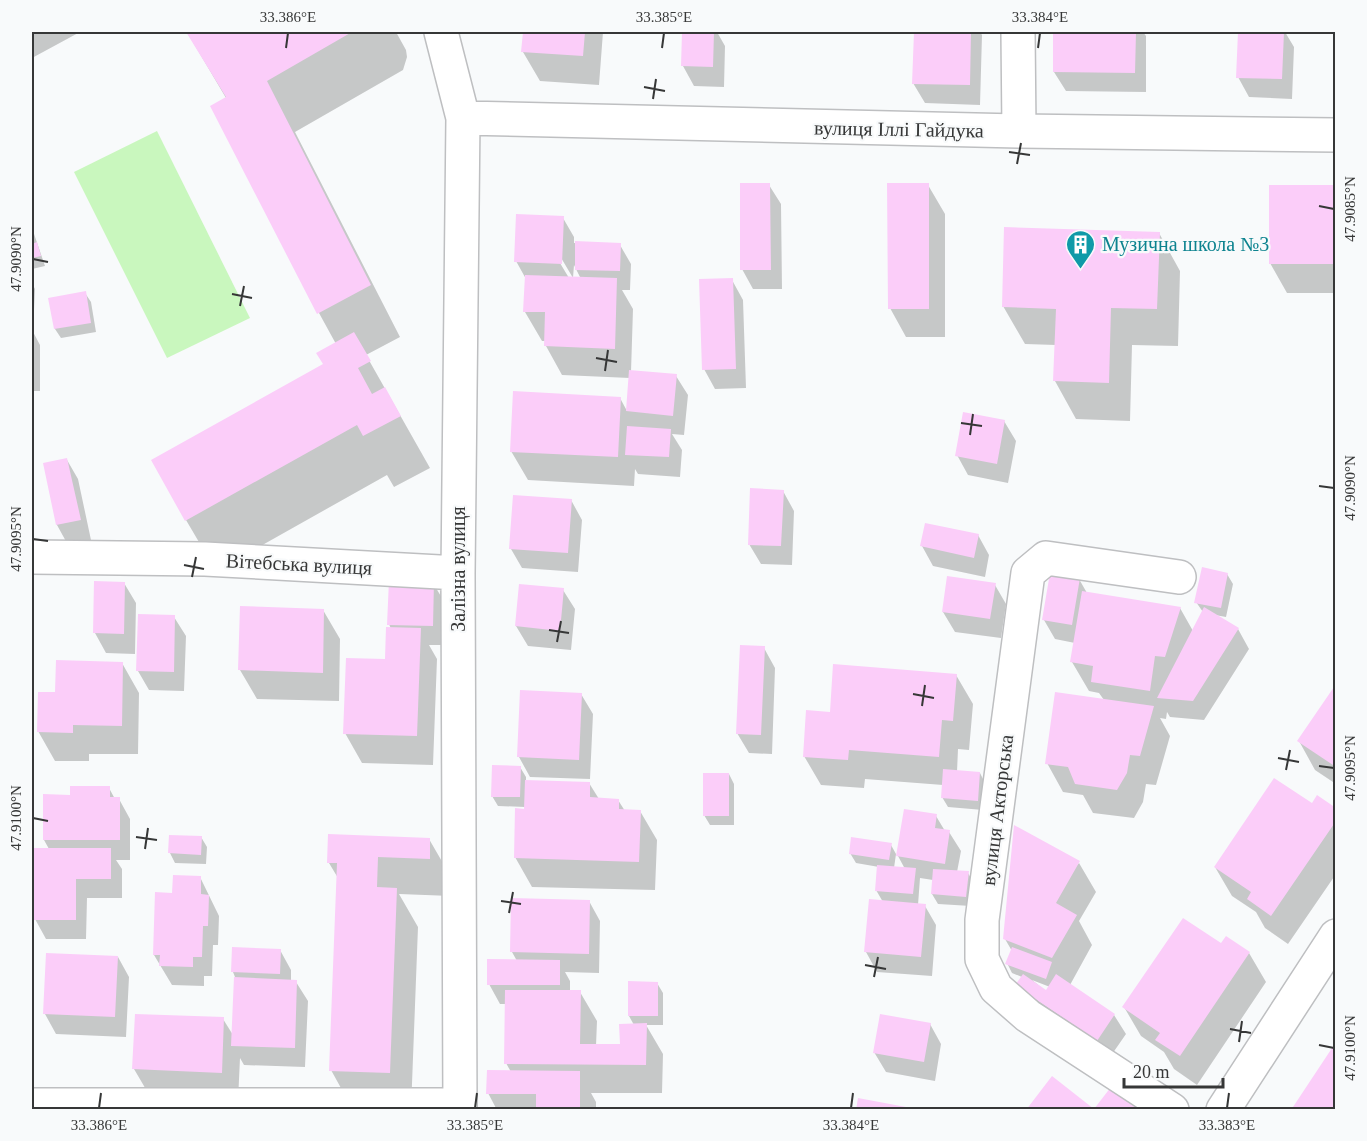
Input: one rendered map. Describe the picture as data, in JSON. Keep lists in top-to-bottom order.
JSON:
{
  "streets": {
    "street": [
      "вулиця Іллі Гайдука",
      "Вітебська вулиця",
      "Залізна вулиця",
      "вулиця Акторська"
    ]
  },
  "crossings": [
    ["вулиця Іллі Гайдука", "Залізна вулиця"],
    ["Вітебська вулиця", "Залізна вулиця"]
  ],
  "places": {
    "building": ["Музична школа №3"]
  },
  "scale_bar": "20 m",
  "coordinates": [
    "33.386°E",
    "33.385°E",
    "33.384°E",
    "47.9085°N",
    "47.9090°N",
    "47.9095°N",
    "47.9100°N",
    "33.383°E"
  ]
}
